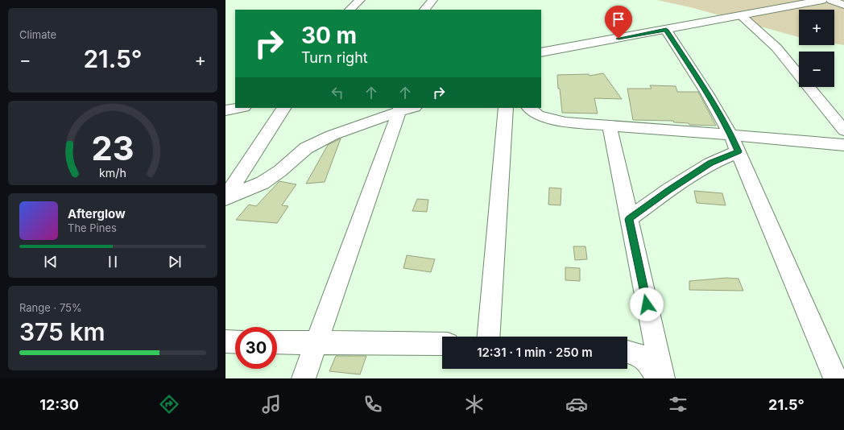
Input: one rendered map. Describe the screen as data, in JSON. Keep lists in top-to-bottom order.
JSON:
{
  "page": {
    "tile": [
      "Climate",
      ["Range · 75%", "375 km"]
    ],
    "map_buttons": ["+", "−"],
    "turn": ["30 m", "Turn right"],
    "heat": ["−", "21.5°", "+"],
    "song": ["Afterglow", "The Pines"],
    "limit": "30",
    "trip": "12:31 · 1 min · 250 m",
    "tabs": ["12:30", "21.5°"],
    "gauge": ["23", "km/h"]
  }
}
